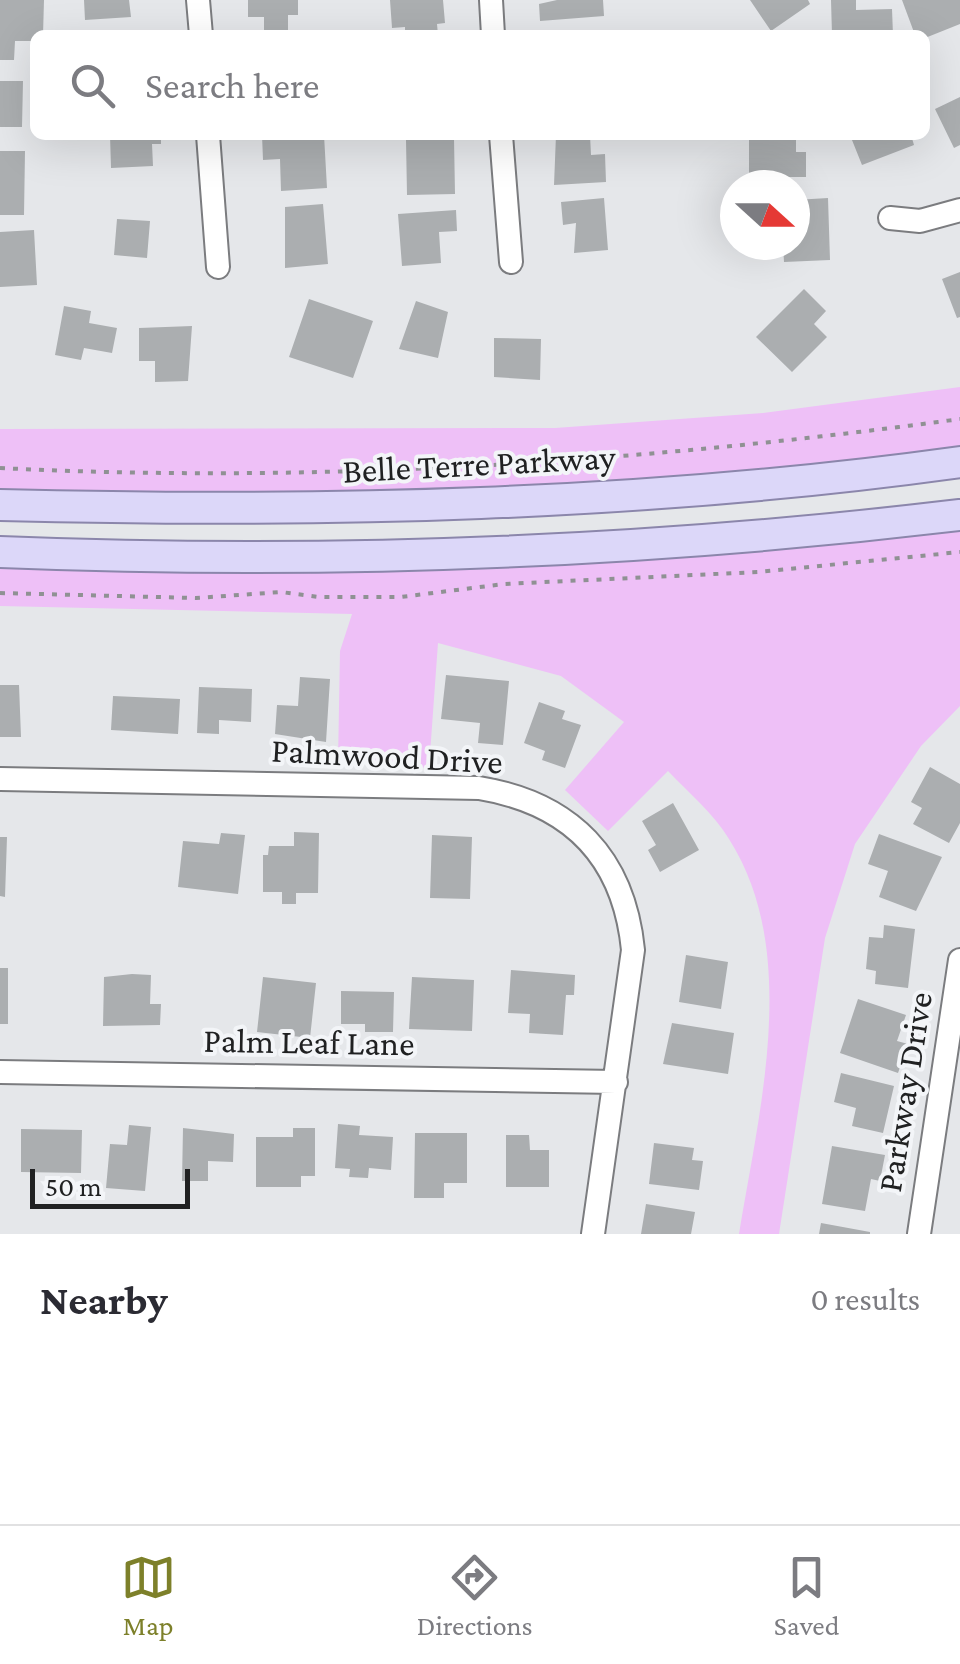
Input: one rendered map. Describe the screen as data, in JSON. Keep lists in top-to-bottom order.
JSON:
{
  "streets": {
    "main road": ["Belle Terre Parkway"],
    "street": ["Palmwood Drive", "Palm Leaf Lane", "Parkway Drive"]
  },
  "crossings": [
    ["Palmwood Drive", "Palm Leaf Lane"]
  ],
  "scale_bar": "50 m",
  "north": "right",
  "page": {
    "search": "Search here",
    "scale": "50 m",
    "heading": ["Nearby", "0 results"],
    "nav": ["Map", "Directions", "Saved"]
  }
}
